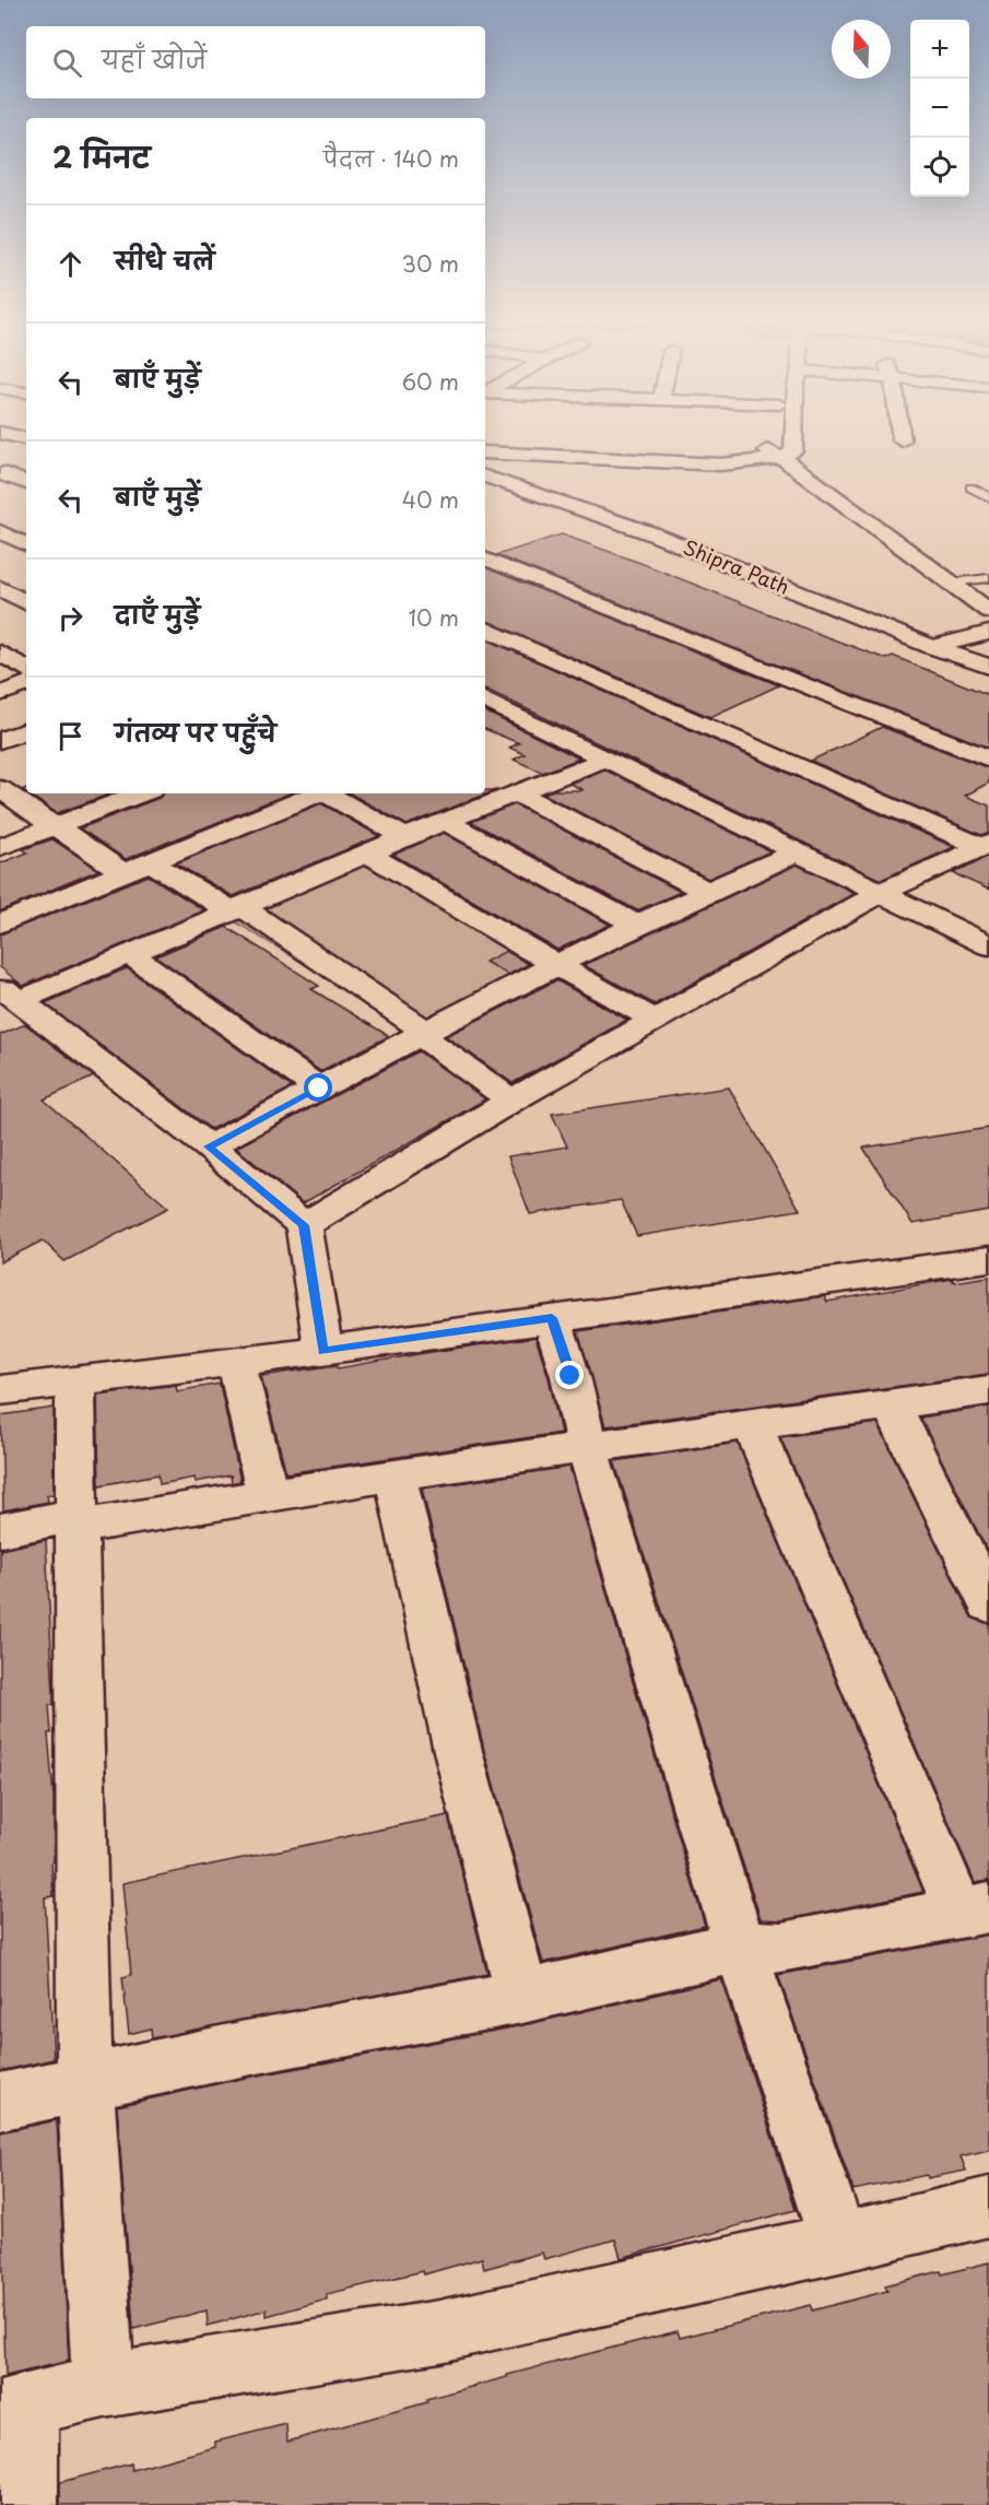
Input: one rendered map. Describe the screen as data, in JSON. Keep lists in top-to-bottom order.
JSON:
{
  "streets": {
    "street": ["Shipra Path"]
  },
  "north": "top",
  "page": {
    "map_buttons": ["+", "−"],
    "search": "यहाँ खोजें",
    "heading": ["2 मिनट", "पैदल · 140 m"],
    "list": [
      ["सीधे चलें", "30 m"],
      ["बाएँ मुड़ें", "60 m"],
      ["बाएँ मुड़ें", "40 m"],
      ["दाएँ मुड़ें", "10 m"],
      "गंतव्य पर पहुँचे"
    ]
  }
}
